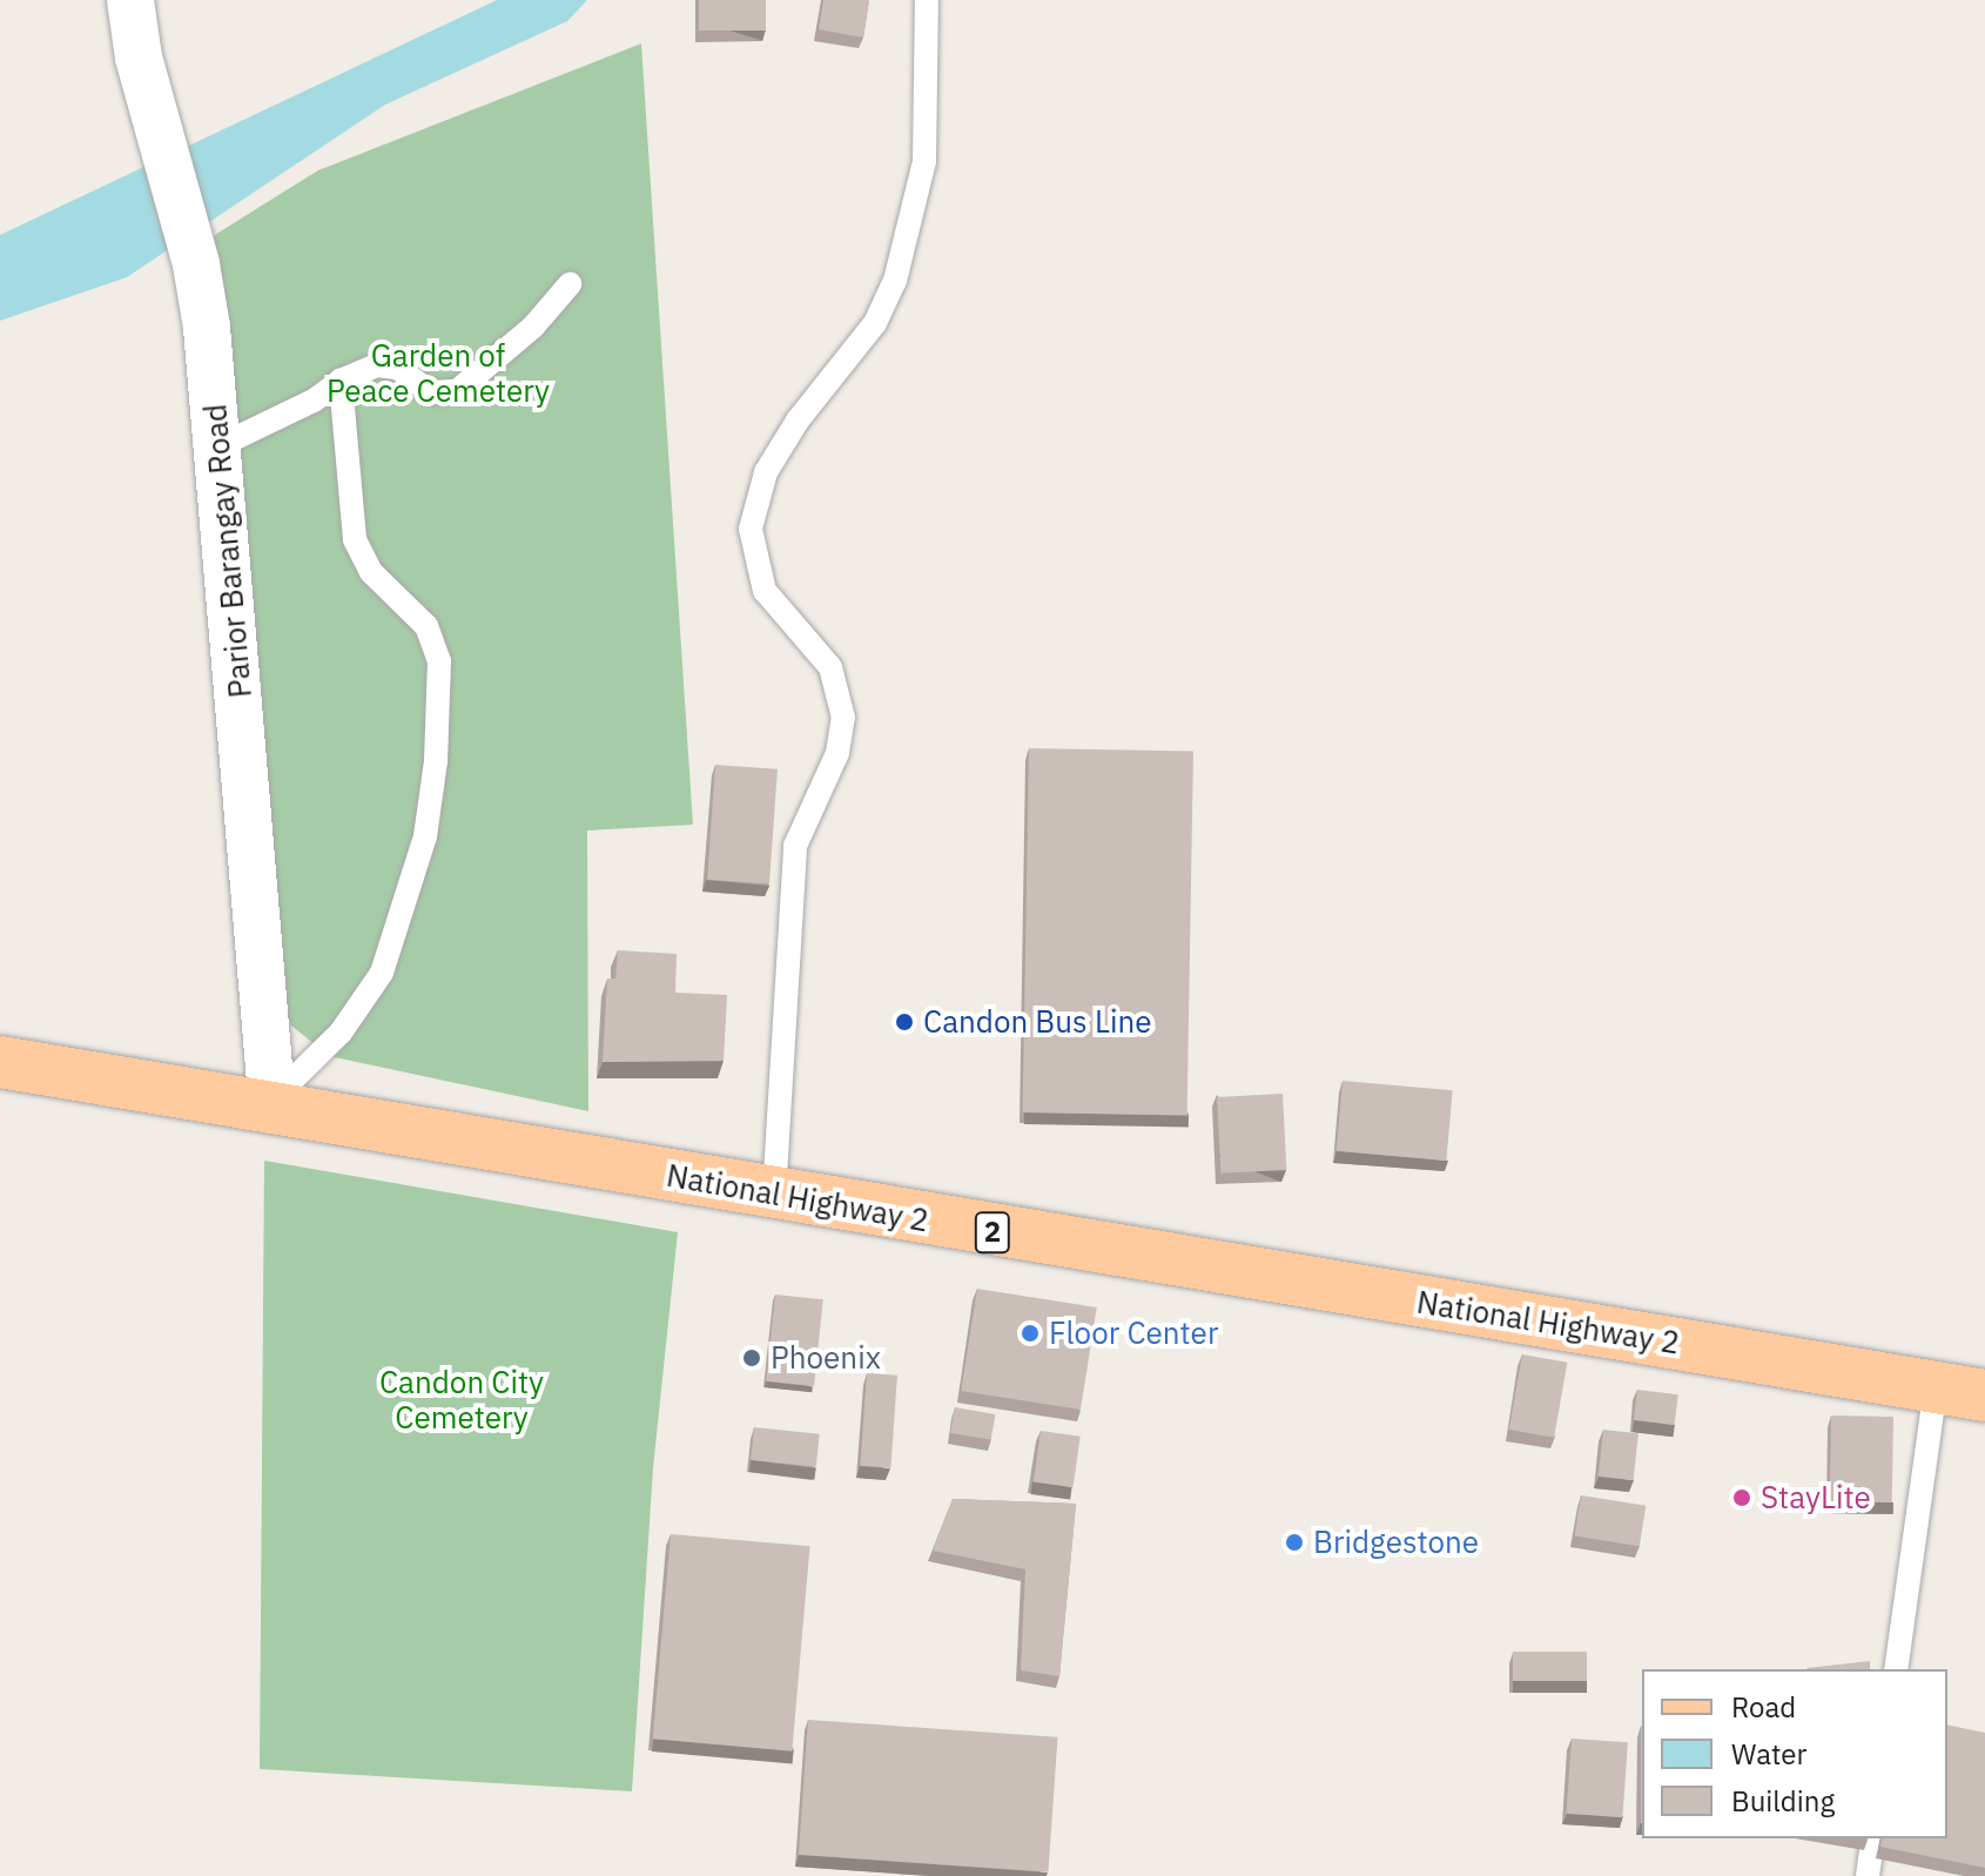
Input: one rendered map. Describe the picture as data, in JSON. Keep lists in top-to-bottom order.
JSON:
{
  "streets": {
    "main road": ["National Highway 2", "2"],
    "street": ["Parior Barangay Road"]
  },
  "crossings": [
    ["Parior Barangay Road", "National Highway 2"]
  ],
  "parks": ["Garden of Peace Cemetery", "Candon City Cemetery"],
  "places": [
    "Candon Bus Line",
    "Floor Center",
    "Phoenix",
    "StayLite",
    "Bridgestone"
  ],
  "legend": ["Road", "Water", "Building"]
}
